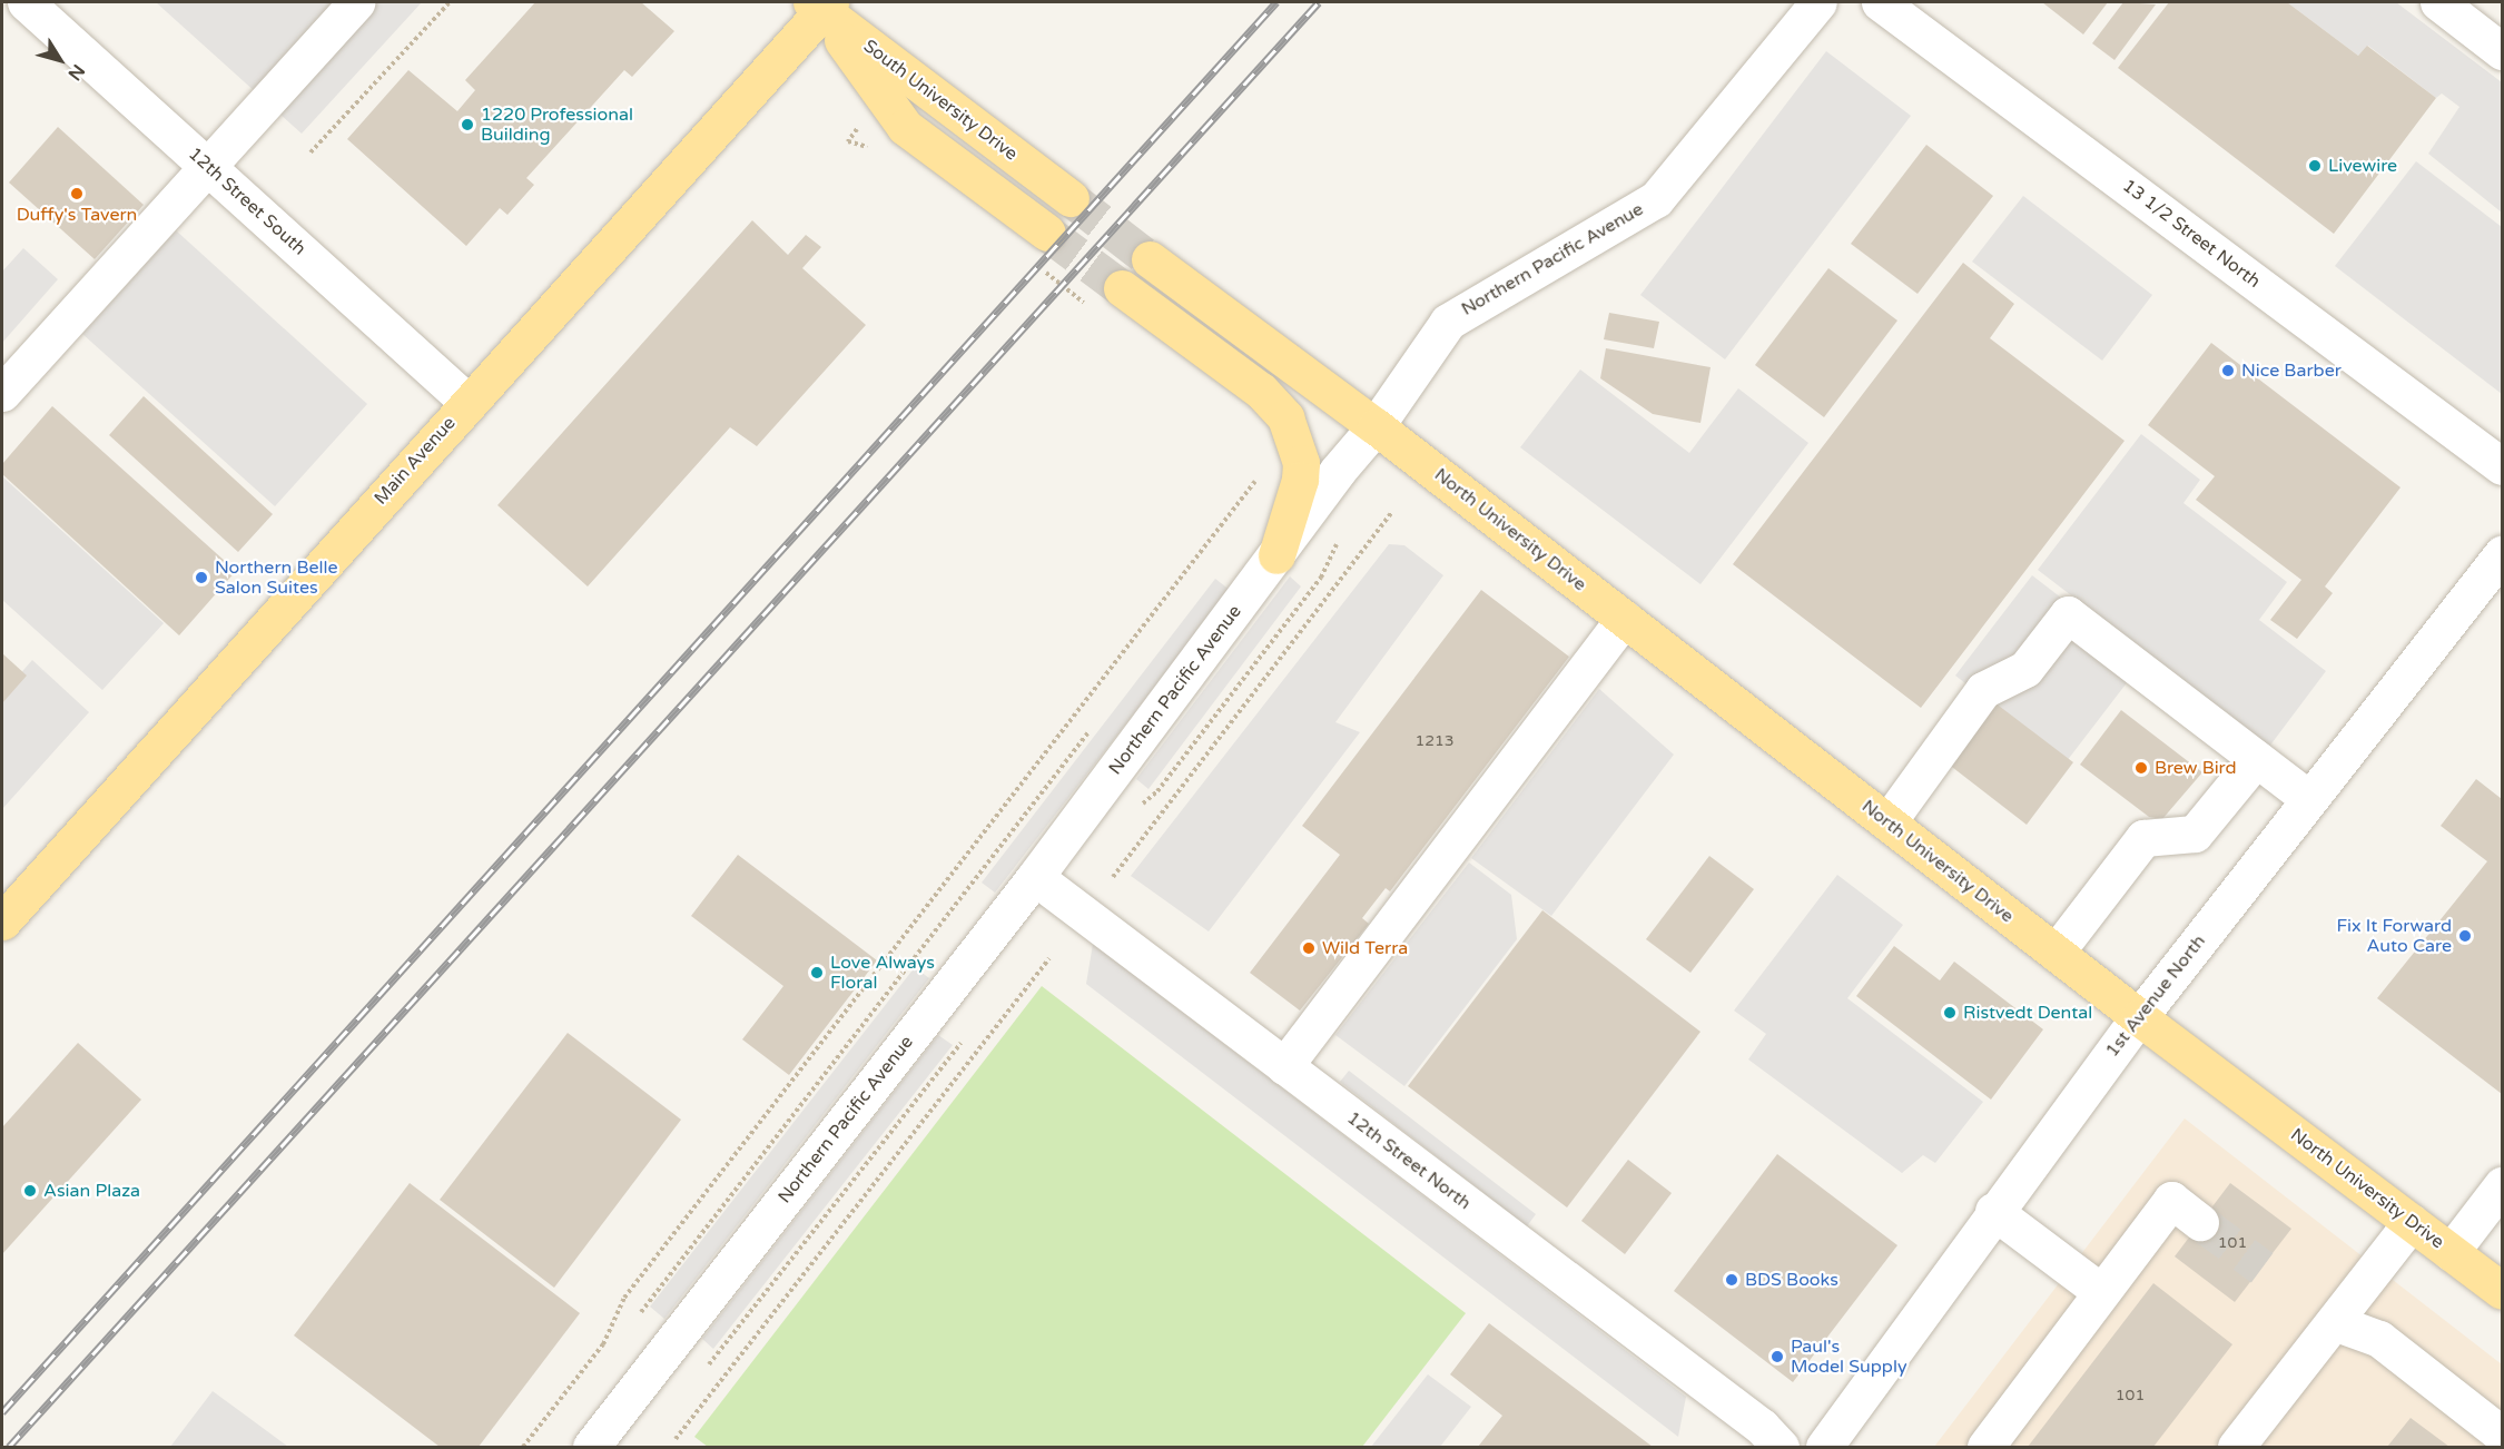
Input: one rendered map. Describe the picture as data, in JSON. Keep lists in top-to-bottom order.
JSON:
{
  "streets": {
    "main road": ["South University Drive", "Main Avenue", "North University Drive"],
    "street": [
      "12th Street South",
      "13 1/2 Street North",
      "Northern Pacific Avenue",
      "1st Avenue North",
      "12th Street North"
    ]
  },
  "crossings": [
    ["South University Drive", "Main Avenue"],
    ["12th Street South", "Main Avenue"],
    ["Northern Pacific Avenue", "North University Drive"],
    ["Northern Pacific Avenue", "12th Street North"],
    ["North University Drive", "1st Avenue North"]
  ],
  "places": [
    "1220 Professional Building",
    "Livewire",
    "Duffy's Tavern",
    "Nice Barber",
    "Northern Belle Salon Suites",
    "Brew Bird",
    "Fix It Forward Auto Care",
    "Wild Terra",
    "Love Always Floral",
    "Ristvedt Dental",
    "Asian Plaza",
    "BDS Books",
    "Paul's Model Supply"
  ],
  "house_numbers": ["1213", "101", "101"],
  "north": "bottom right"
}
